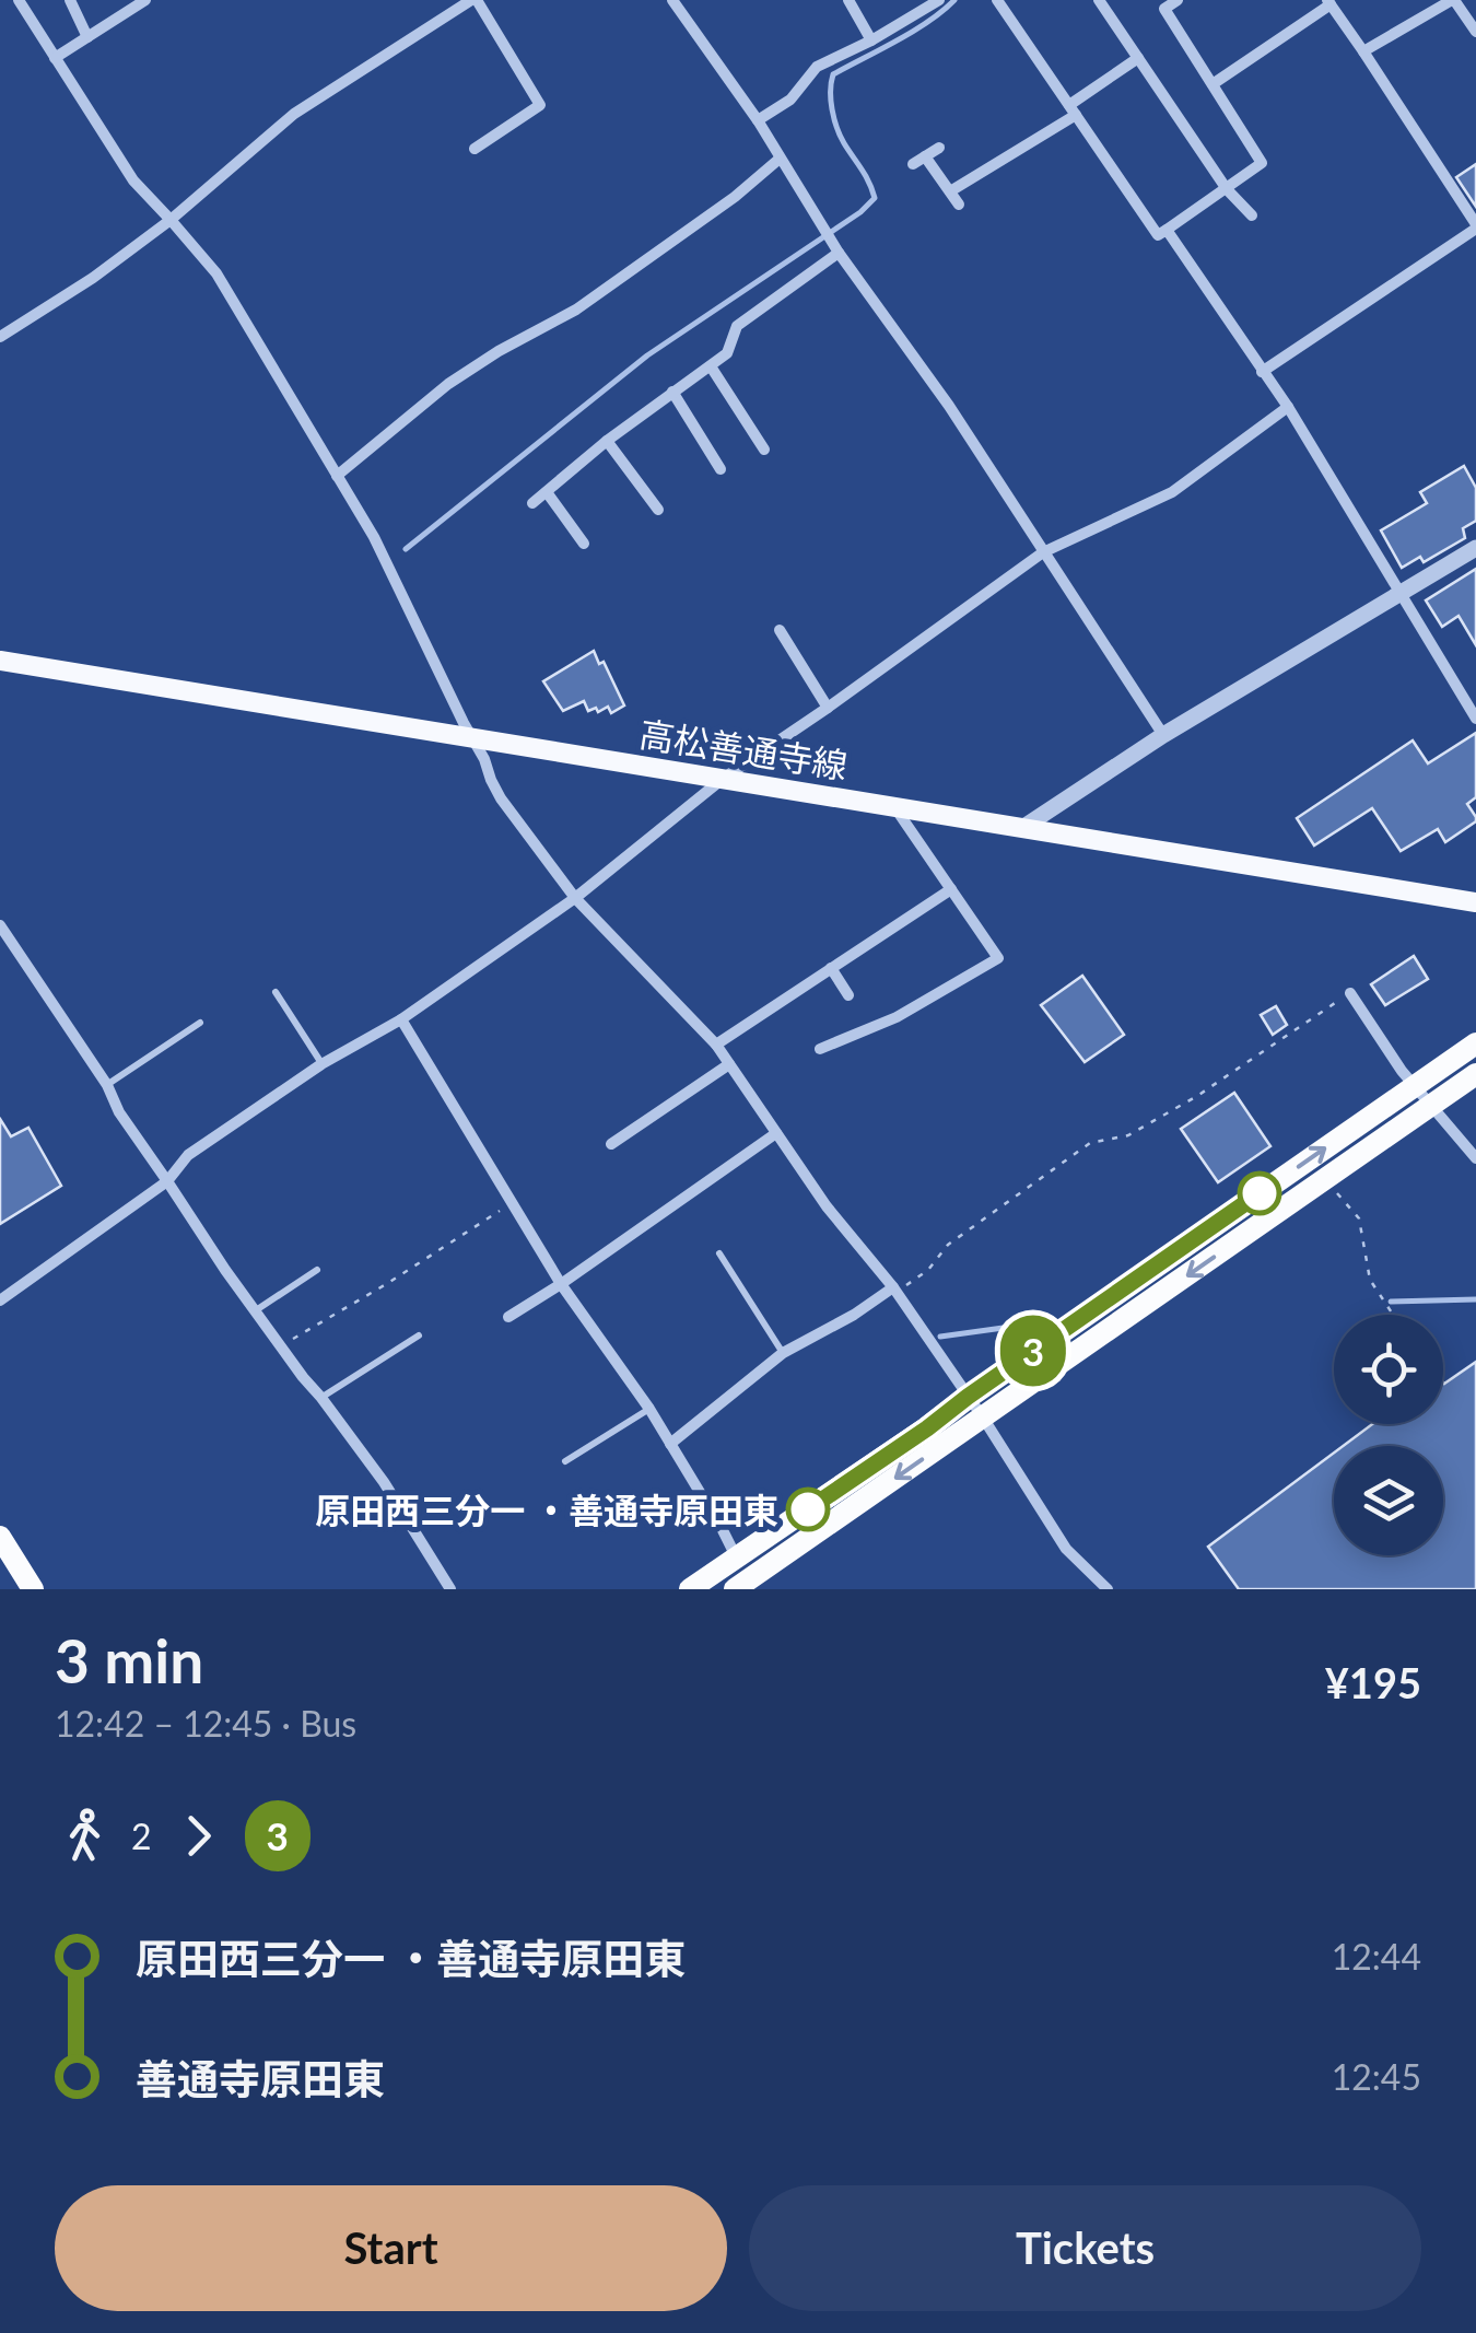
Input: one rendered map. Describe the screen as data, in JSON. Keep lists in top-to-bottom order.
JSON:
{
  "streets": {
    "main road": ["高松善通寺線"]
  },
  "places": ["原田西三分一 ・善通寺原田東"],
  "lines": ["bus line 3"],
  "page": {
    "on_map": "3",
    "heading": ["3 min", "12:42 – 12:45 · Bus", "¥195"],
    "legs": ["2", "3"],
    "list": [
      {
        "name": "原田西三分一 ・善通寺原田東",
        "value": "12:44"
      },
      {
        "name": "善通寺原田東",
        "value": "12:45"
      }
    ],
    "buttons": ["Start", "Tickets"]
  }
}
